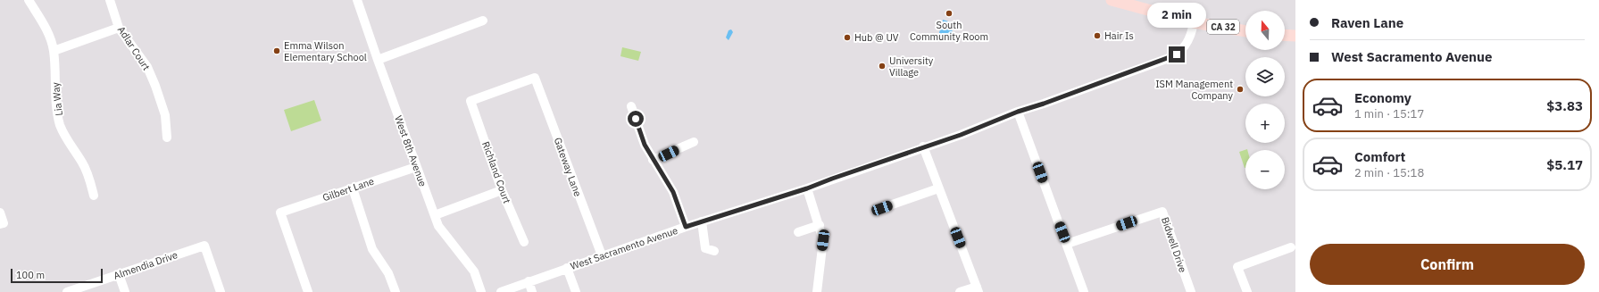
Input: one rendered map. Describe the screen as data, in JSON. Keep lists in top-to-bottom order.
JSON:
{
  "streets": {
    "main road": ["CA 32"],
    "street": [
      "Adlar Court",
      "Lia Way",
      "West 8th Avenue",
      "Gateway Lane",
      "Richland Court",
      "Gilbert Lane",
      "Bidwell Drive",
      "West Sacramento Avenue",
      "Almendia Drive"
    ]
  },
  "crossings": [
    ["CA 32", "West Sacramento Avenue"],
    ["West 8th Avenue", "Gilbert Lane"],
    ["Gateway Lane", "Richland Court"],
    ["Gateway Lane", "West Sacramento Avenue"]
  ],
  "places": [
    "South Community Room",
    "Hair Is",
    "Hub @ UV",
    "Emma Wilson Elementary School",
    "University Village",
    "ISM Management Company"
  ],
  "scale_bar": "100 m",
  "north": "top",
  "page": {
    "banner": ["Raven Lane", "West Sacramento Avenue"],
    "bubble": "2 min",
    "map_buttons": ["+", "−"],
    "list": [
      {
        "name": "Economy",
        "note": "1 min · 15:17",
        "value": "$3.83"
      },
      {
        "name": "Comfort",
        "note": "2 min · 15:18",
        "value": "$5.17"
      }
    ],
    "buttons": "Confirm",
    "scale": "100 m"
  }
}
